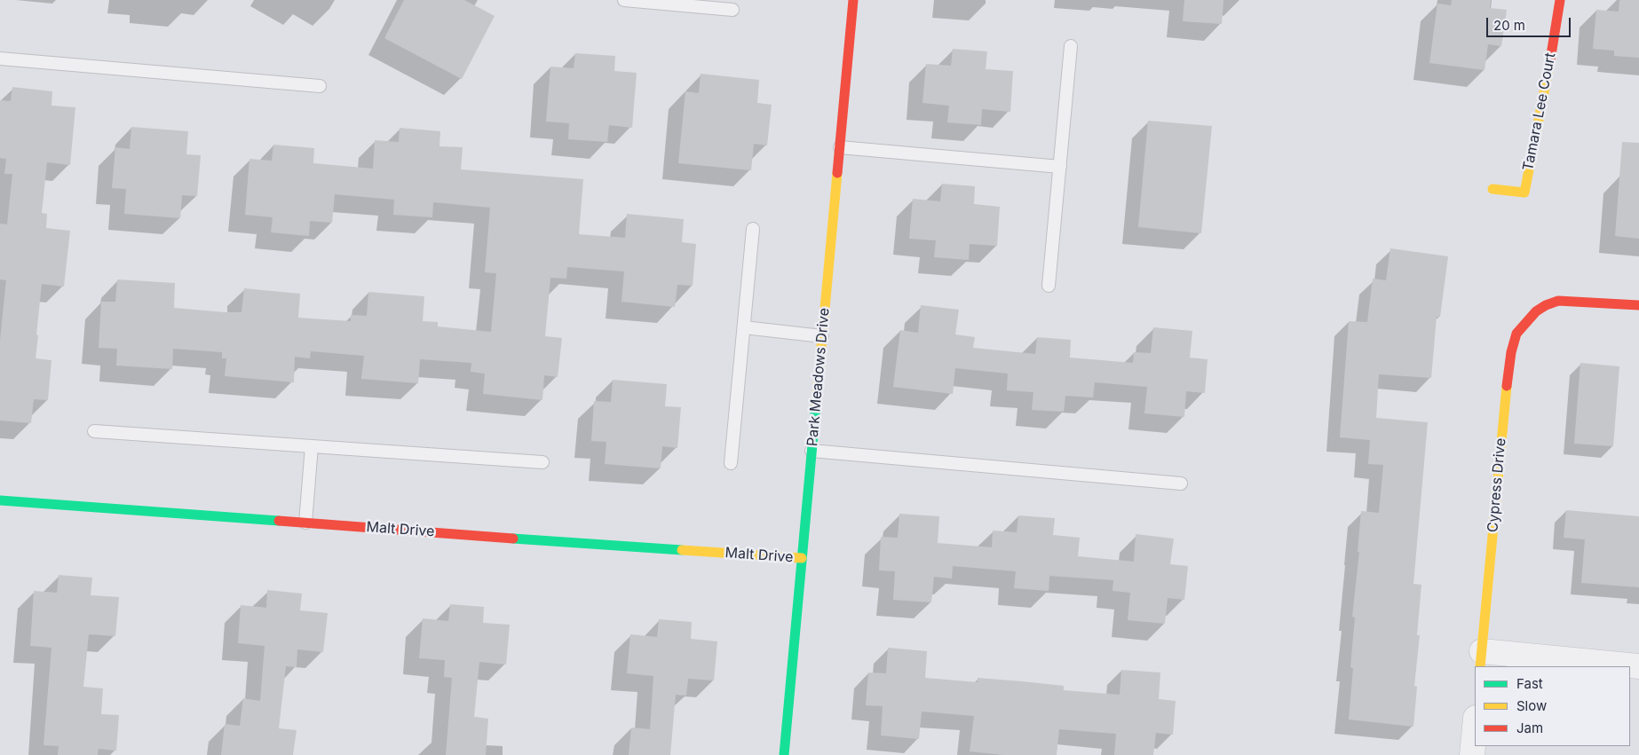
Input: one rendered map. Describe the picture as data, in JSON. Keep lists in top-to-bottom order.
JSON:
{
  "streets": {
    "street": [
      "Tamara Lee Court",
      "Park Meadows Drive",
      "Cypress Drive",
      "Malt Drive"
    ]
  },
  "crossings": [
    ["Park Meadows Drive", "Malt Drive"]
  ],
  "legend": ["Fast", "Slow", "Jam"],
  "scale_bar": "20 m"
}
